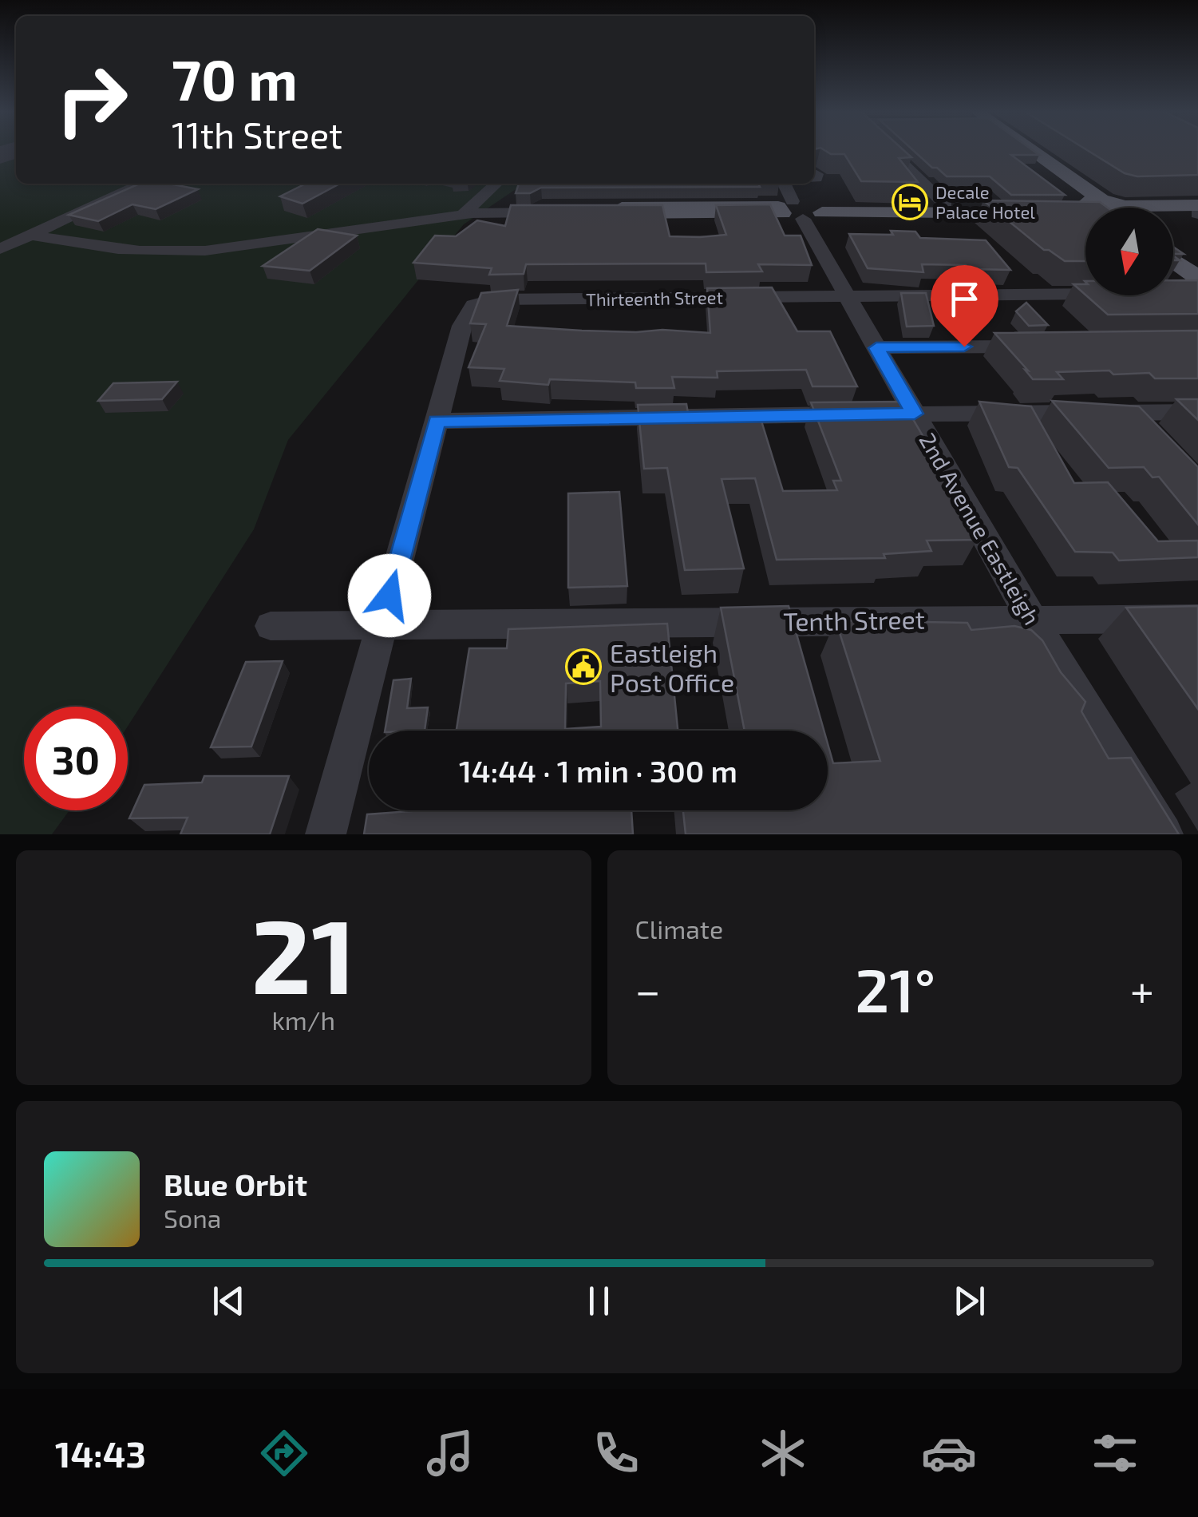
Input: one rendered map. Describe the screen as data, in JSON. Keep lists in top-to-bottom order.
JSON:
{
  "streets": {
    "street": ["Thirteenth Street", "2nd Avenue Eastleigh", "Tenth Street"]
  },
  "crossings": [
    ["Thirteenth Street", "2nd Avenue Eastleigh"],
    ["2nd Avenue Eastleigh", "Tenth Street"]
  ],
  "places": {
    "hotel": ["Decale Palace Hotel"],
    "public building": ["Eastleigh Post Office"]
  },
  "north": "bottom",
  "page": {
    "turn": ["70 m", "11th Street"],
    "limit": "30",
    "trip": "14:44 · 1 min · 300 m",
    "tile": [
      ["21", "km/h"],
      "Climate"
    ],
    "heat": ["−", "21°", "+"],
    "song": ["Blue Orbit", "Sona"],
    "tabs": "14:43"
  }
}
